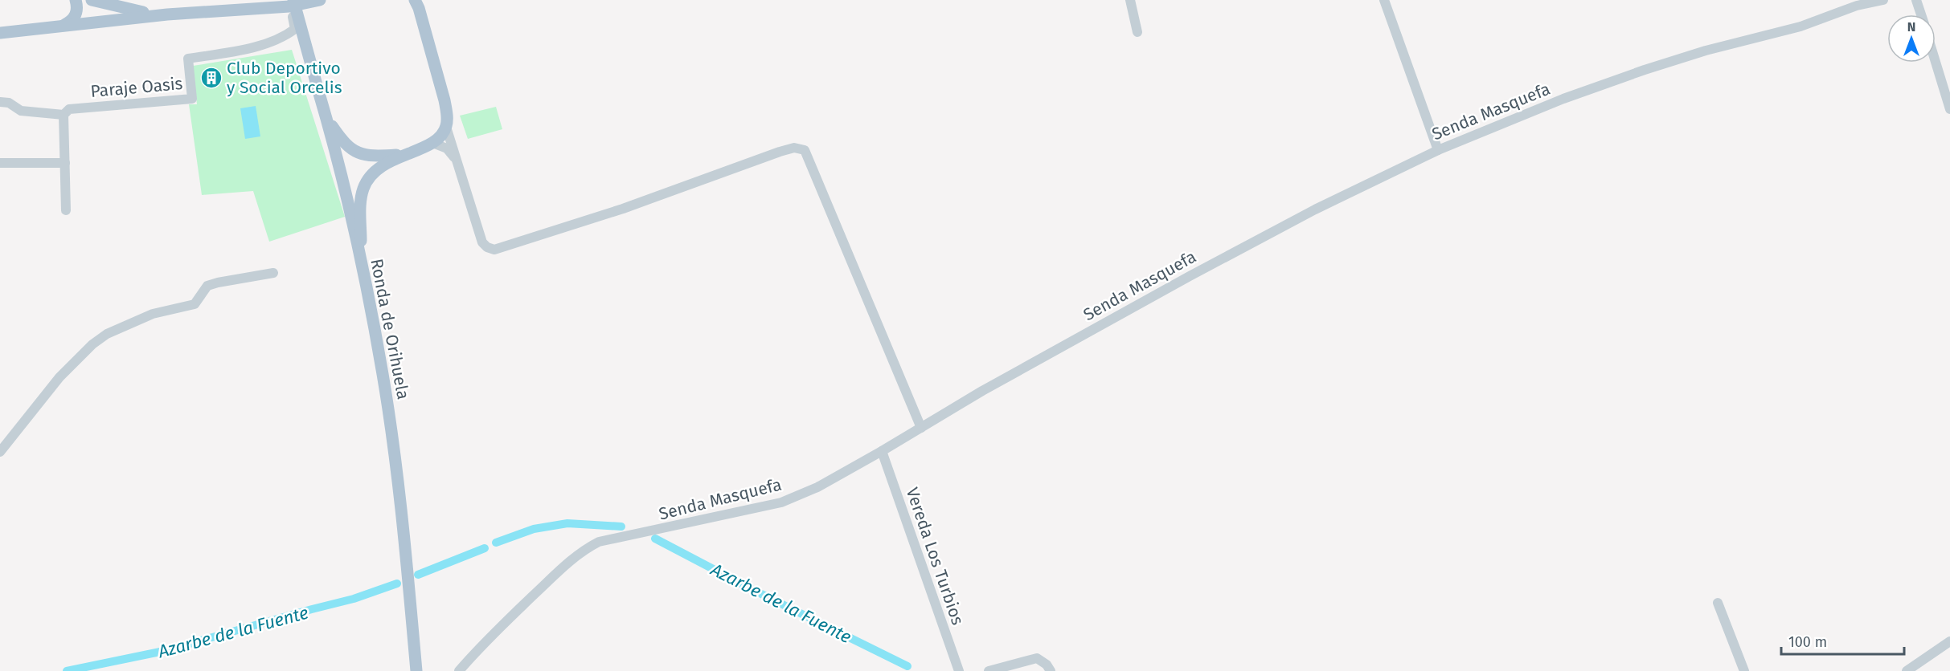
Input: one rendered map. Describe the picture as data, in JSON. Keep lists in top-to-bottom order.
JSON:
{
  "streets": {
    "main road": ["Ronda de Orihuela"],
    "street": ["Paraje Oasis", "Senda Masquefa", "Vereda Los Turbios"]
  },
  "crossings": [
    ["Paraje Oasis", "Ronda de Orihuela"],
    ["Senda Masquefa", "Vereda Los Turbios"]
  ],
  "water": ["Azarbe de la Fuente"],
  "places": {
    "building": ["Club Deportivo y Social Orcelis"]
  },
  "scale_bar": "100 m",
  "north": "top"
}
